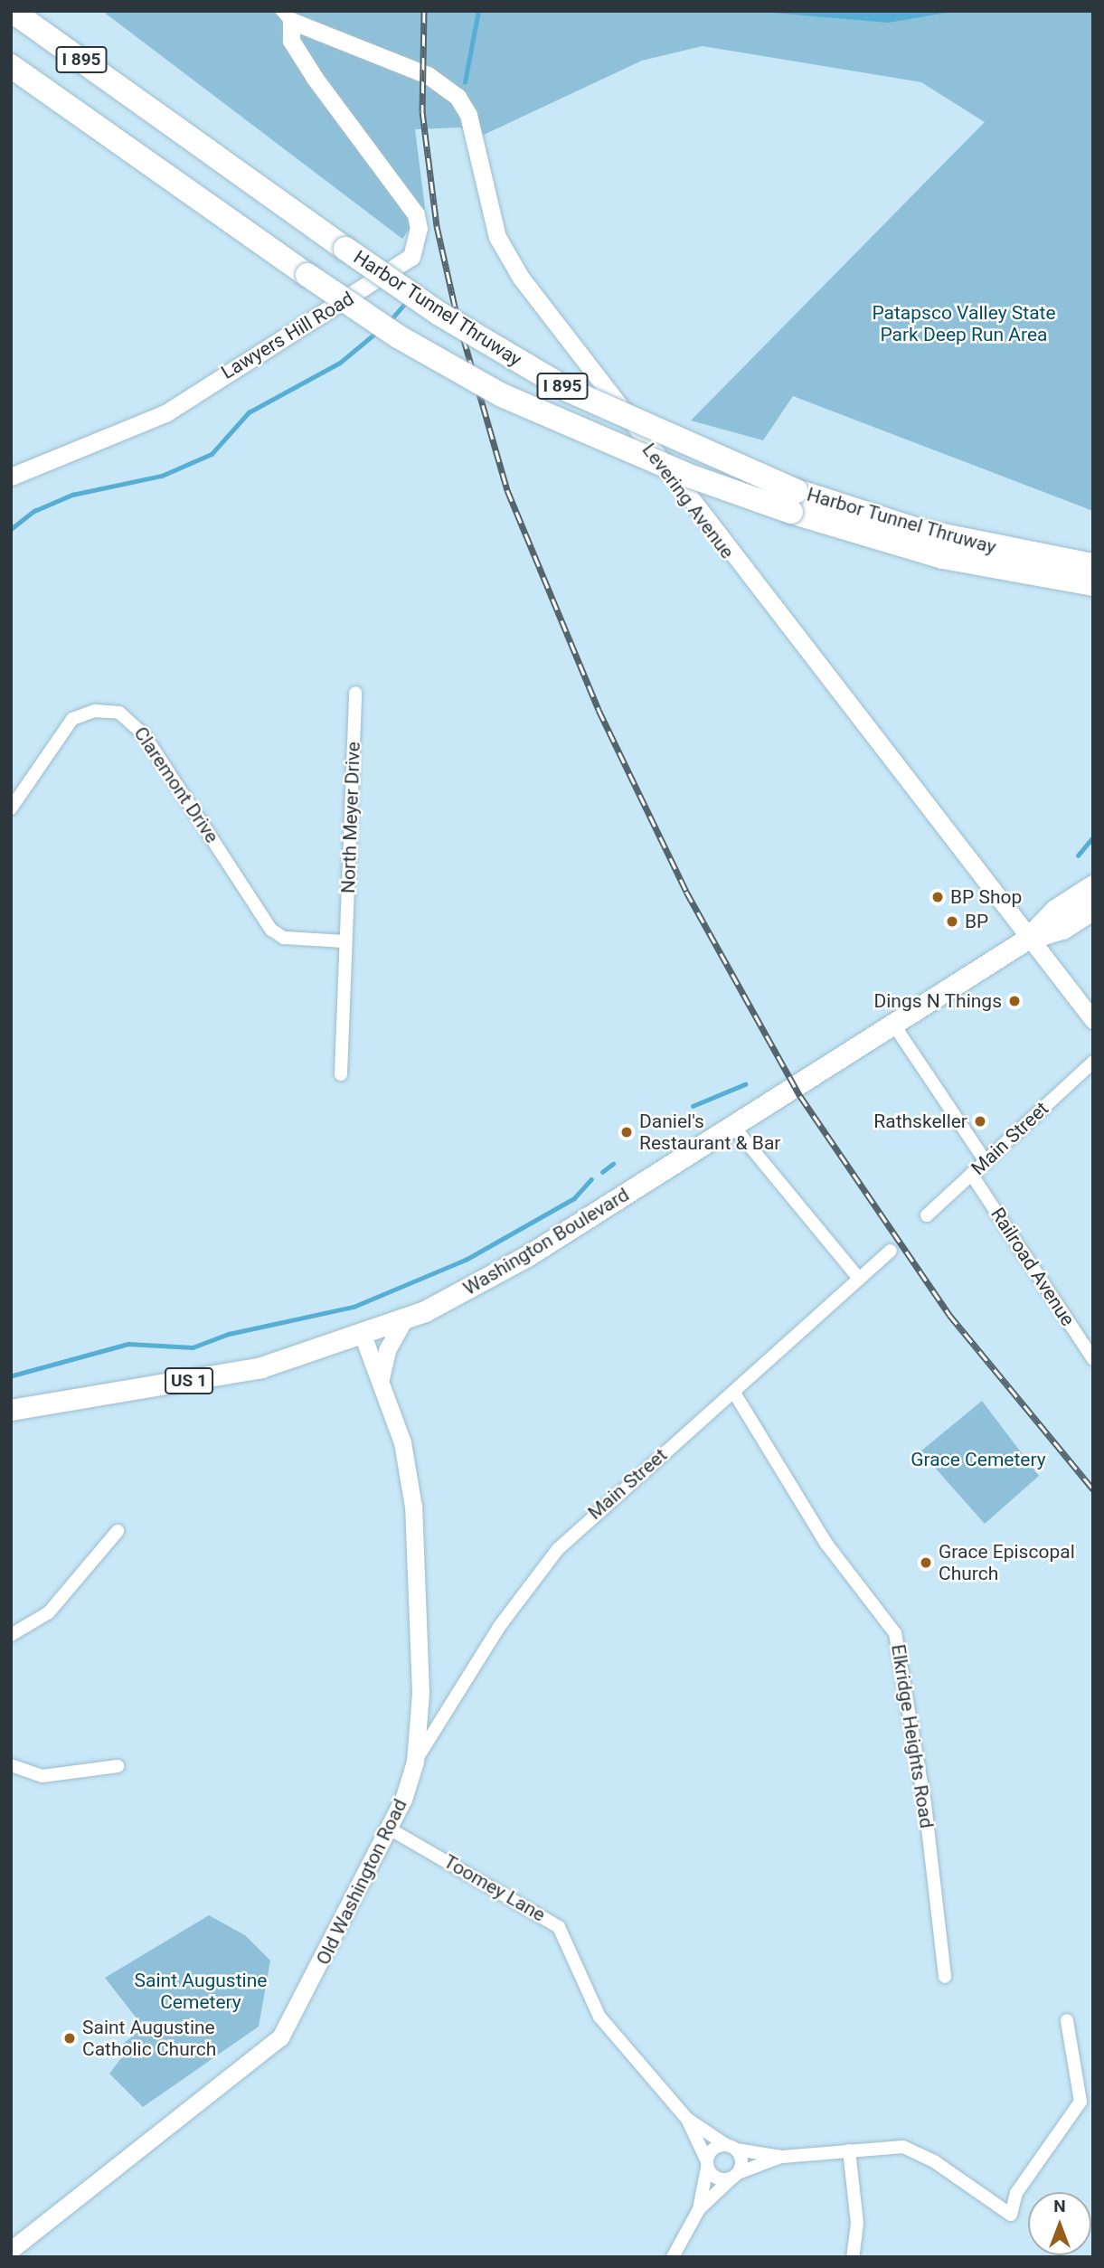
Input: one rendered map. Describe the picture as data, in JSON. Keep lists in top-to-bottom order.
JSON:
{
  "streets": {
    "highway": ["I 895", "Harbor Tunnel Thruway"],
    "main road": ["Washington Boulevard", "US 1"],
    "street": [
      "Lawyers Hill Road",
      "Levering Avenue",
      "Claremont Drive",
      "North Meyer Drive",
      "Main Street",
      "Railroad Avenue",
      "Elkridge Heights Road",
      "Old Washington Road",
      "Toomey Lane"
    ]
  },
  "crossings": [
    ["Lawyers Hill Road", "Levering Avenue"],
    ["Levering Avenue", "Washington Boulevard"],
    ["Claremont Drive", "North Meyer Drive"],
    ["Main Street", "Railroad Avenue"],
    ["Main Street", "Elkridge Heights Road"],
    ["Main Street", "Old Washington Road"],
    ["Washington Boulevard", "Old Washington Road"],
    ["Old Washington Road", "Toomey Lane"]
  ],
  "parks": ["Patapsco Valley State Park Deep Run Area", "Grace Cemetery", "Saint Augustine Cemetery"],
  "places": [
    "BP Shop",
    "BP",
    "Dings N Things",
    "Rathskeller",
    "Daniel's Restaurant & Bar",
    "Grace Episcopal Church",
    "Saint Augustine Catholic Church"
  ],
  "north": "top"
}
